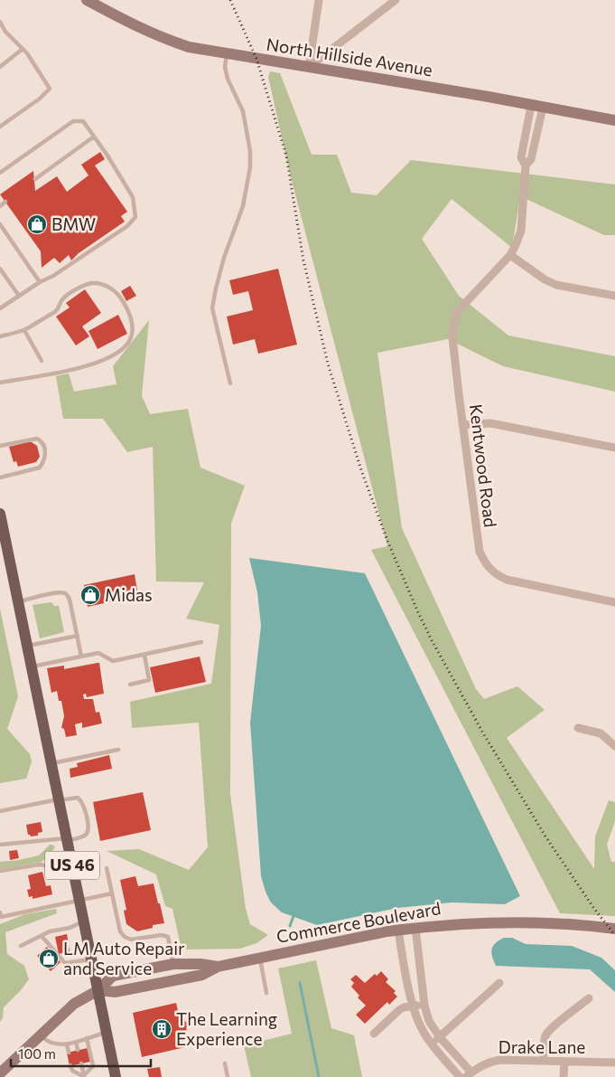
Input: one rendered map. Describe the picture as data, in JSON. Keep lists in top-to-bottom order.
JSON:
{
  "streets": {
    "main road": ["North Hillside Avenue", "US 46", "Commerce Boulevard"],
    "street": ["Kentwood Road", "Drake Lane"]
  },
  "crossings": [
    ["North Hillside Avenue", "Kentwood Road"],
    ["US 46", "Commerce Boulevard"],
    ["Commerce Boulevard", "Drake Lane"]
  ],
  "places": {
    "shop": ["BMW", "Midas", "LM Auto Repair and Service"],
    "building": ["The Learning Experience"]
  },
  "scale_bar": "100 m"
}
